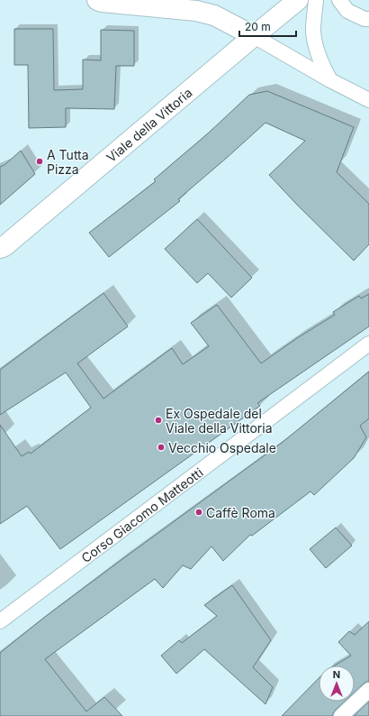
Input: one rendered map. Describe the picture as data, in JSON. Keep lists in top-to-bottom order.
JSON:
{
  "streets": {
    "main road": ["Viale della Vittoria"],
    "street": ["Corso Giacomo Matteotti"]
  },
  "places": [
    "A Tutta Pizza",
    "Ex Ospedale del Viale della Vittoria",
    "Vecchio Ospedale",
    "Caffè Roma"
  ],
  "scale_bar": "20 m",
  "north": "top"
}
